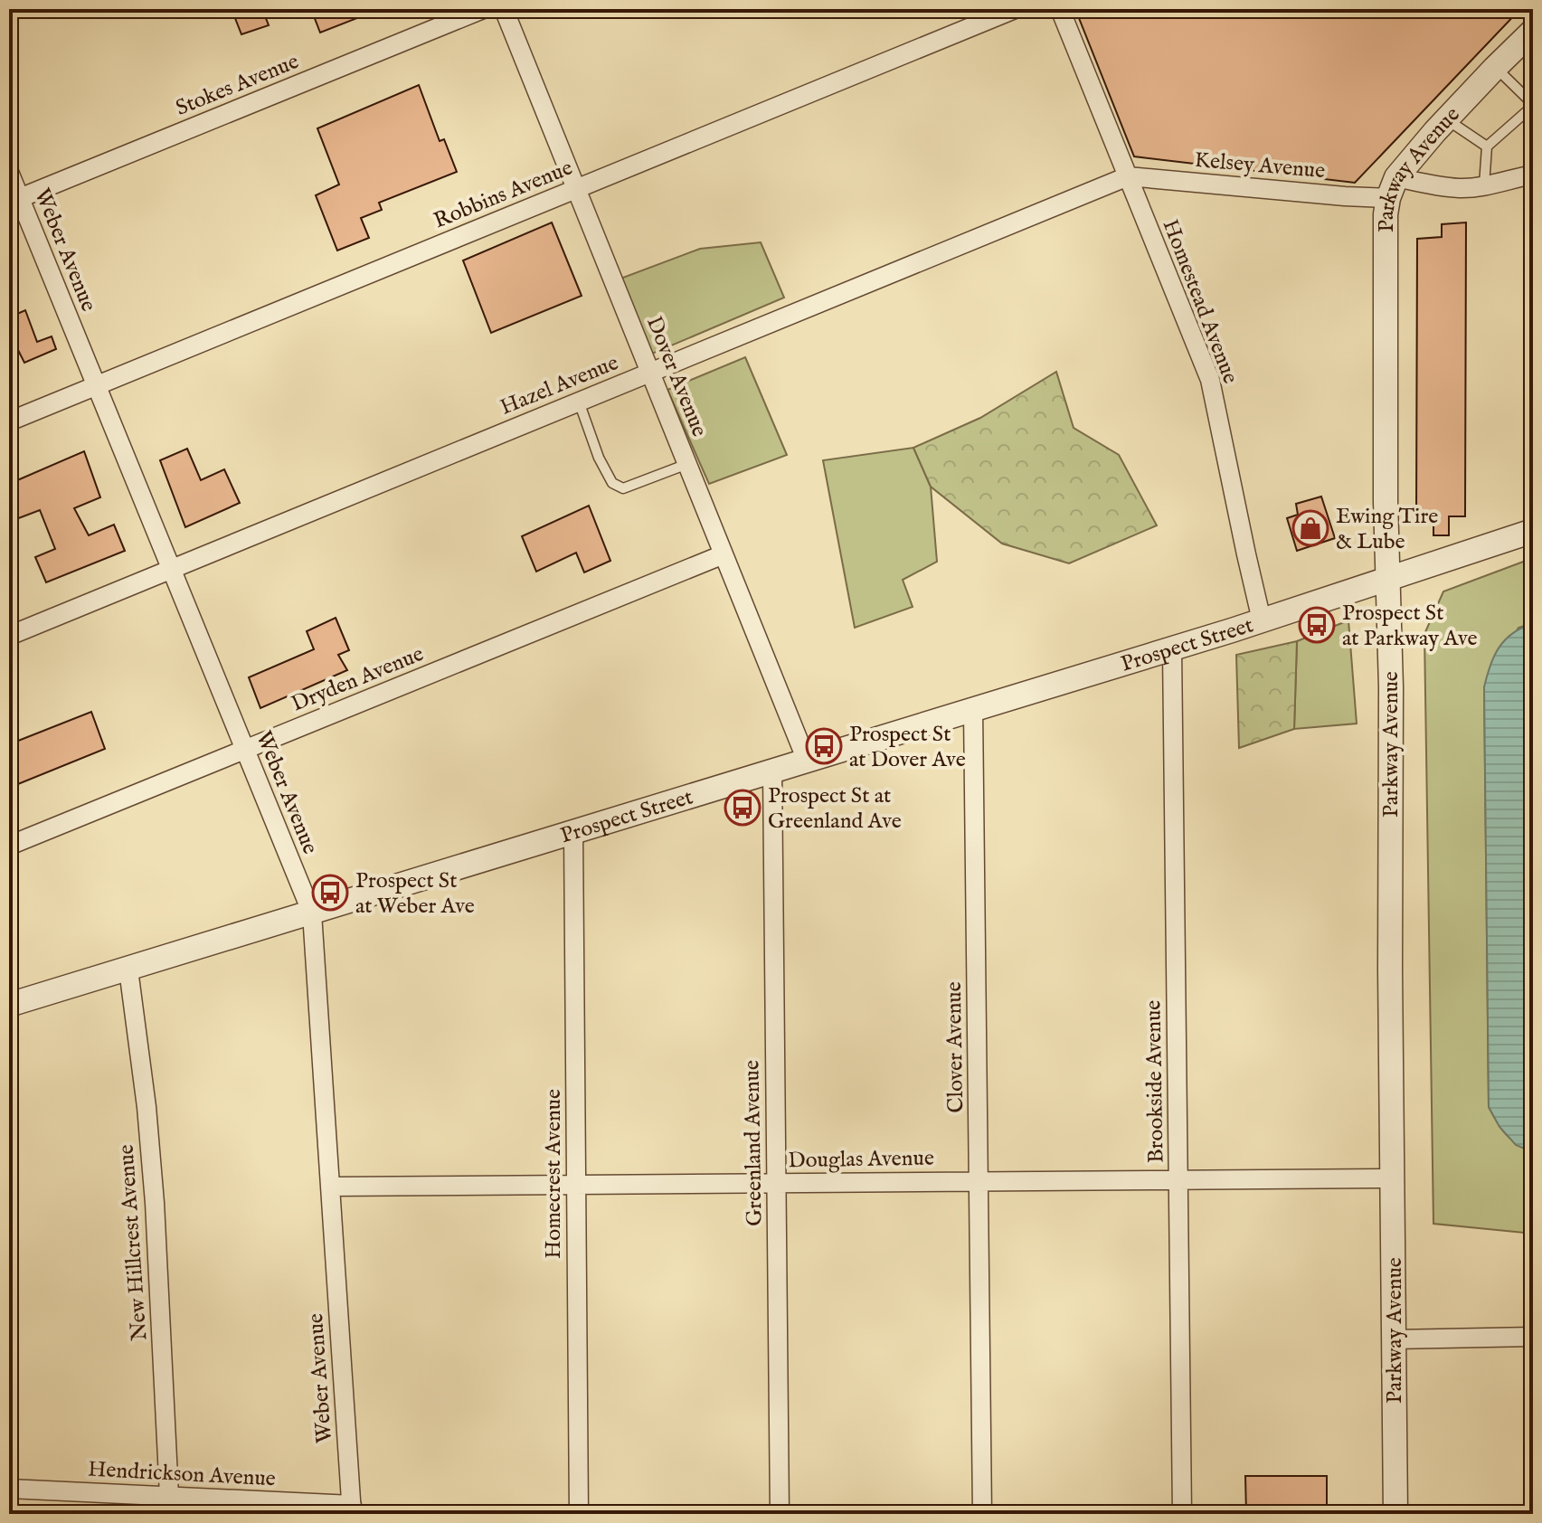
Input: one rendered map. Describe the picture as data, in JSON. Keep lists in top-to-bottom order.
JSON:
{
  "streets": {
    "street": [
      "Stokes Avenue",
      "Kelsey Avenue",
      "Parkway Avenue",
      "Robbins Avenue",
      "Weber Avenue",
      "Homestead Avenue",
      "Dover Avenue",
      "Hazel Avenue",
      "Prospect Street",
      "Dryden Avenue",
      "Clover Avenue",
      "Brookside Avenue",
      "Greenland Avenue",
      "Douglas Avenue",
      "Homecrest Avenue",
      "New Hillcrest Avenue",
      "Hendrickson Avenue"
    ]
  },
  "crossings": [
    ["Stokes Avenue", "Weber Avenue"],
    ["Kelsey Avenue", "Parkway Avenue"],
    ["Kelsey Avenue", "Homestead Avenue"],
    ["Kelsey Avenue", "Hazel Avenue"],
    ["Parkway Avenue", "Prospect Street"],
    ["Parkway Avenue", "Douglas Avenue"],
    ["Robbins Avenue", "Weber Avenue"],
    ["Robbins Avenue", "Dover Avenue"],
    ["Weber Avenue", "Hazel Avenue"],
    ["Weber Avenue", "Prospect Street"],
    ["Weber Avenue", "Dryden Avenue"],
    ["Weber Avenue", "Douglas Avenue"],
    ["Weber Avenue", "Hendrickson Avenue"],
    ["Homestead Avenue", "Hazel Avenue"],
    ["Homestead Avenue", "Prospect Street"],
    ["Dover Avenue", "Hazel Avenue"],
    ["Dover Avenue", "Prospect Street"],
    ["Dover Avenue", "Dryden Avenue"],
    ["Prospect Street", "Clover Avenue"],
    ["Prospect Street", "Brookside Avenue"],
    ["Prospect Street", "Greenland Avenue"],
    ["Prospect Street", "Homecrest Avenue"],
    ["Prospect Street", "New Hillcrest Avenue"],
    ["Clover Avenue", "Douglas Avenue"],
    ["Brookside Avenue", "Douglas Avenue"],
    ["Greenland Avenue", "Douglas Avenue"],
    ["Douglas Avenue", "Homecrest Avenue"],
    ["New Hillcrest Avenue", "Hendrickson Avenue"]
  ],
  "places": {
    "shop": ["Ewing Tire & Lube"],
    "bus stop": [
      "Prospect St at Parkway Ave",
      "Prospect St at Dover Ave",
      "Prospect St at Greenland Ave",
      "Prospect St at Weber Ave"
    ]
  }
}
